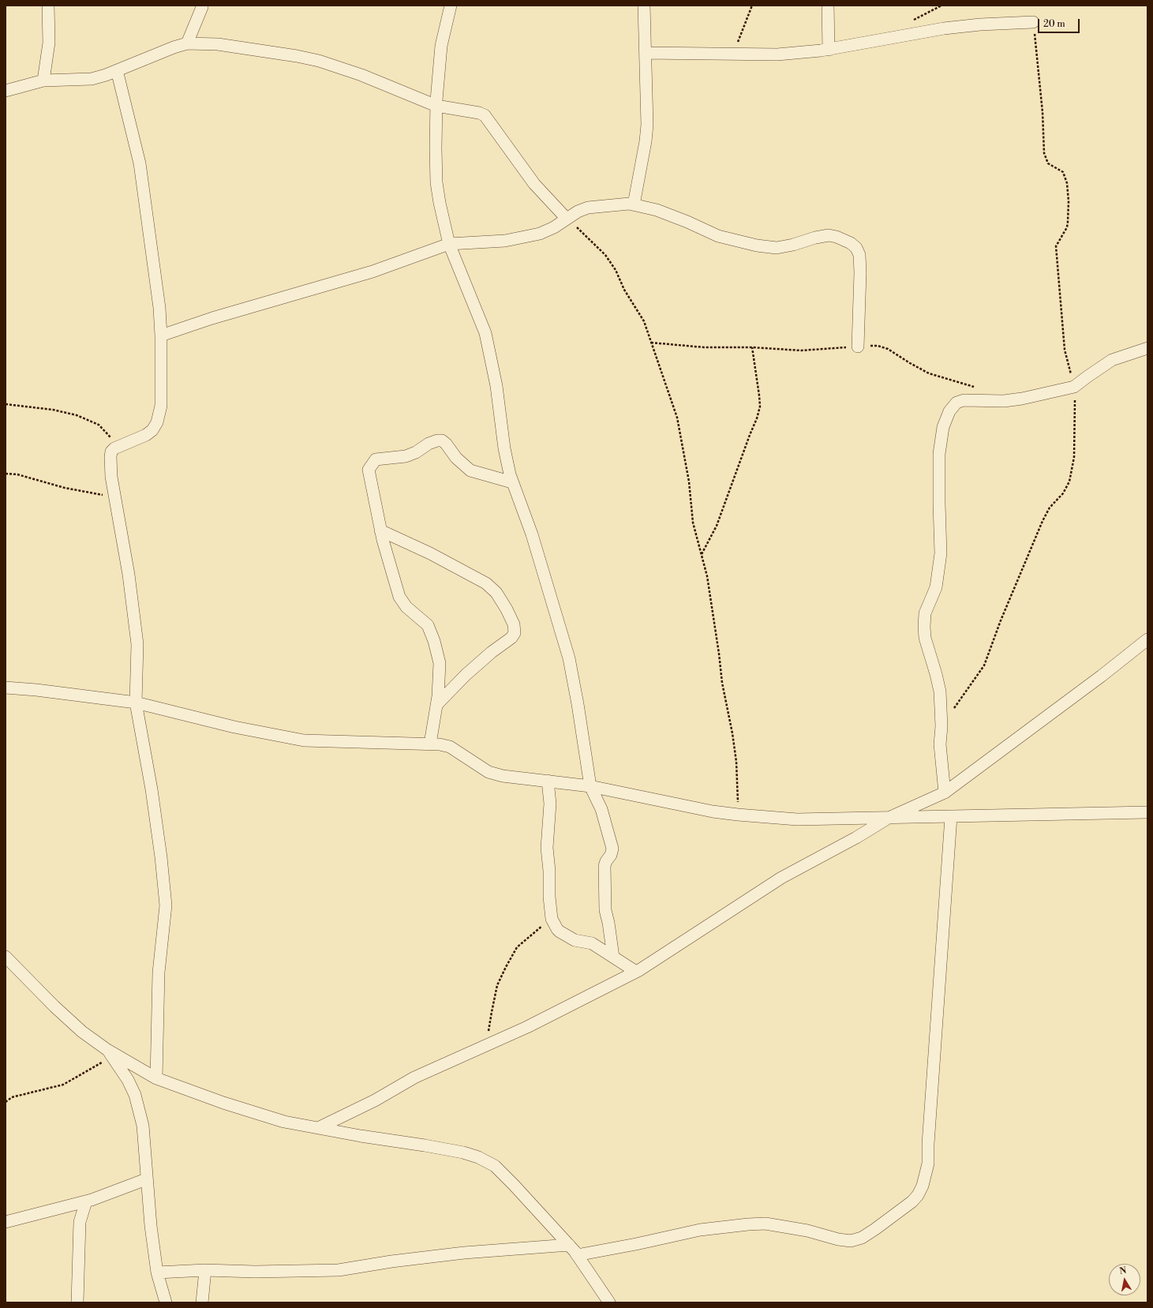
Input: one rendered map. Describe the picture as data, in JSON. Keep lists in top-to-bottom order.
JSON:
{
  "scale_bar": "20 m",
  "north": "top"
}
